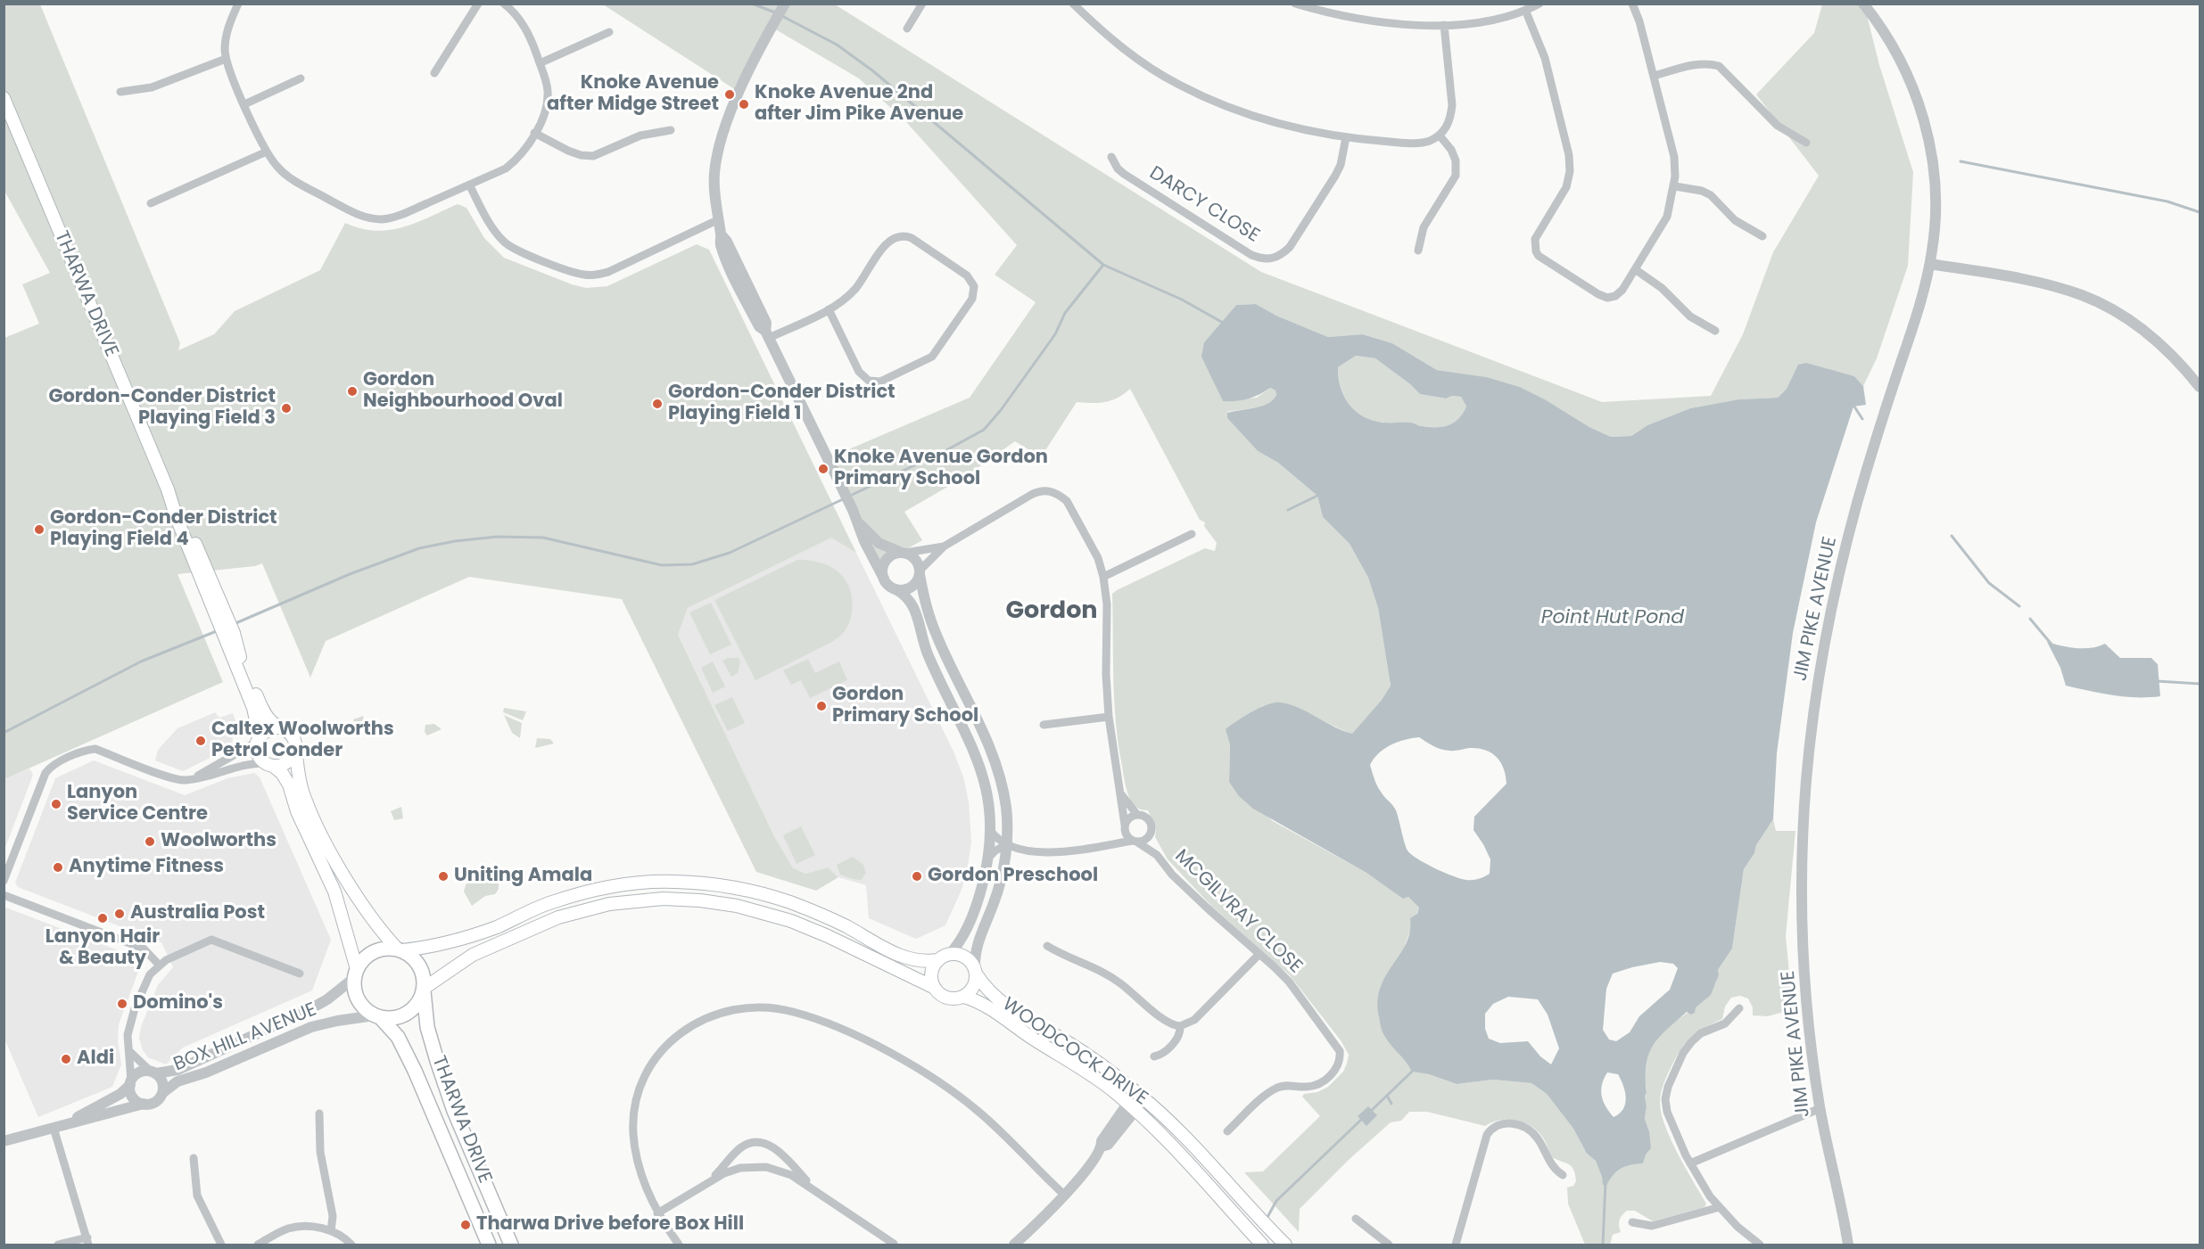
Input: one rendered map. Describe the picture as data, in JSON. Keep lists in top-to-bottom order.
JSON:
{
  "streets": {
    "main road": ["THARWA DRIVE", "WOODCOCK DRIVE"],
    "street": [
      "DARCY CLOSE",
      "JIM PIKE AVENUE",
      "MCGILVRAY CLOSE",
      "BOX HILL AVENUE"
    ]
  },
  "crossings": [
    ["THARWA DRIVE", "BOX HILL AVENUE"]
  ],
  "districts": ["Gordon"],
  "water": ["Point Hut Pond"],
  "places": [
    "Knoke Avenue after Midge Street",
    "Knoke Avenue 2nd after Jim Pike Avenue",
    "Gordon Neighbourhood Oval",
    "Gordon-Conder District Playing Field 1",
    "Gordon-Conder District Playing Field 3",
    "Knoke Avenue Gordon Primary School",
    "Gordon-Conder District Playing Field 4",
    "Gordon Primary School",
    "Caltex Woolworths Petrol Conder",
    "Lanyon Service Centre",
    "Woolworths",
    "Anytime Fitness",
    "Uniting Amala",
    "Gordon Preschool",
    "Australia Post",
    "Lanyon Hair & Beauty",
    "Domino's",
    "Aldi",
    "Tharwa Drive before Box Hill"
  ]
}
